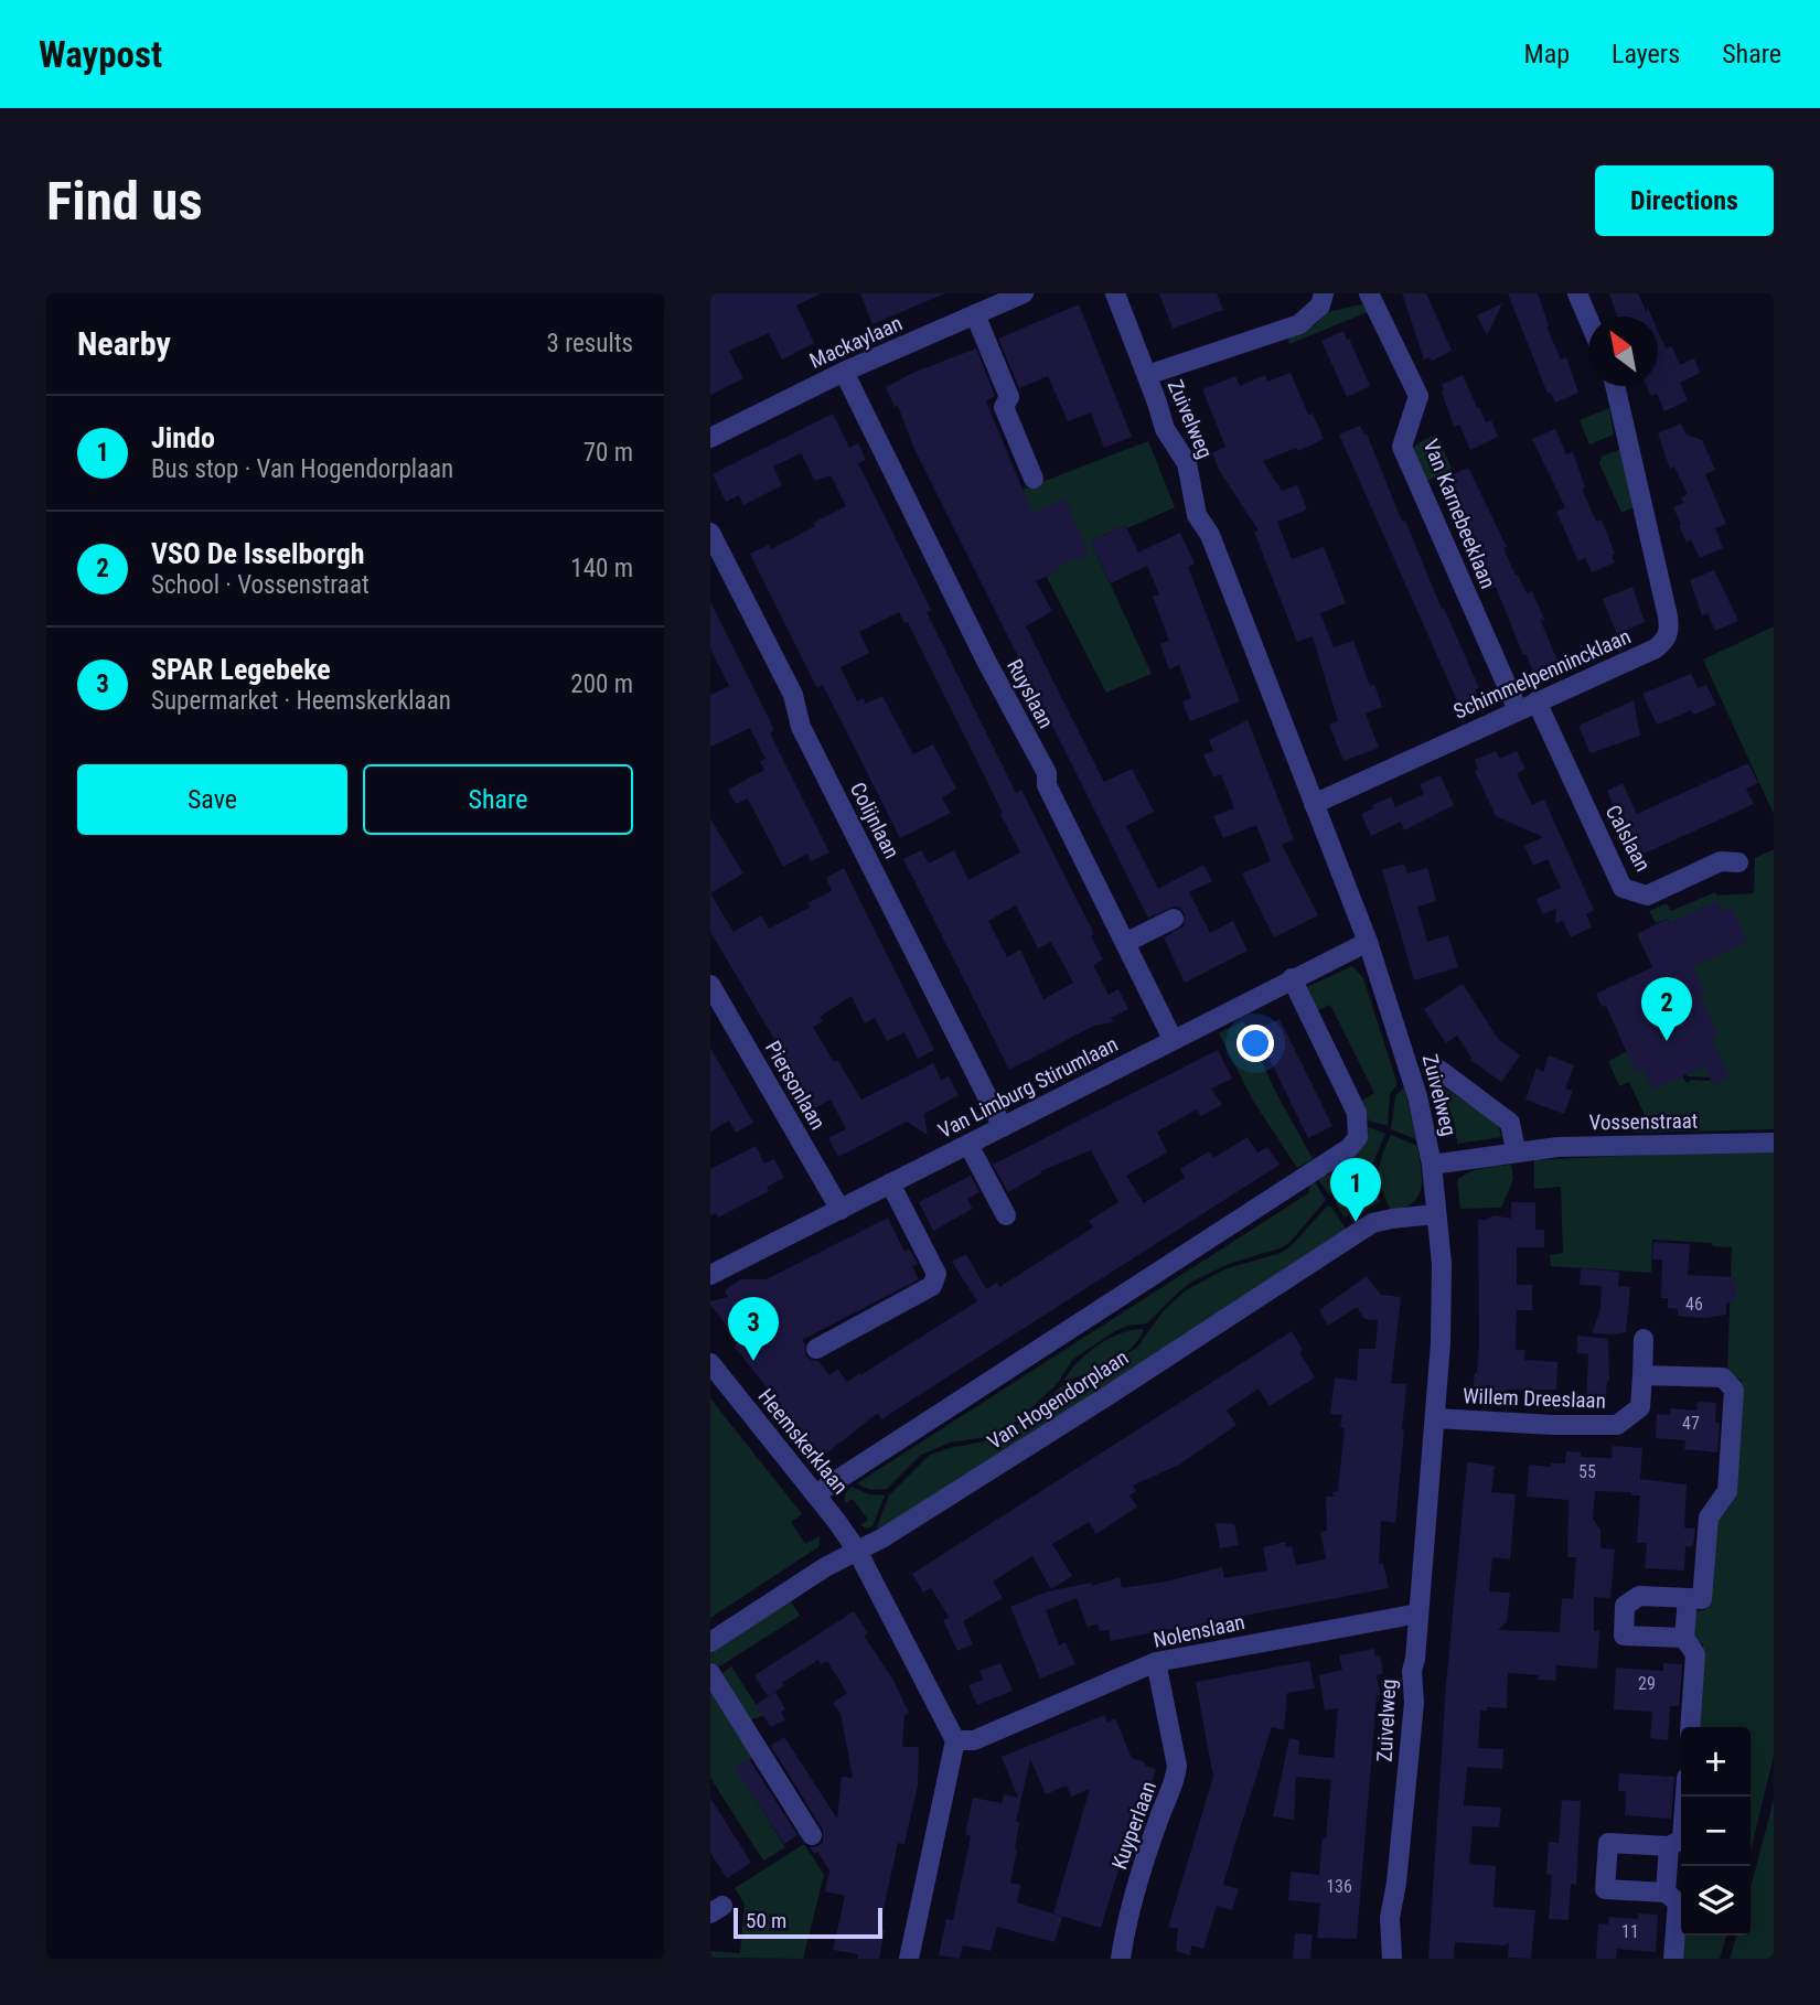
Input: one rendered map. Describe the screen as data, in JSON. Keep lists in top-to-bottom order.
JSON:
{
  "streets": {
    "street": [
      "Mackaylaan",
      "Zuivelweg",
      "Van Karnebeeklaan",
      "Schimmelpennincklaan",
      "Ruyslaan",
      "Colijnlaan",
      "Calslaan",
      "Piersonlaan",
      "Van Limburg Stirumlaan",
      "Vossenstraat",
      "Willem Dreeslaan",
      "Van Hogendorplaan",
      "Heemskerklaan",
      "Nolenslaan",
      "Kuyperlaan"
    ]
  },
  "crossings": [
    ["Mackaylaan", "Ruyslaan"],
    ["Zuivelweg", "Schimmelpennincklaan"],
    ["Zuivelweg", "Van Limburg Stirumlaan"],
    ["Zuivelweg", "Vossenstraat"],
    ["Zuivelweg", "Willem Dreeslaan"],
    ["Zuivelweg", "Van Hogendorplaan"],
    ["Zuivelweg", "Nolenslaan"],
    ["Van Karnebeeklaan", "Schimmelpennincklaan"],
    ["Schimmelpennincklaan", "Calslaan"],
    ["Ruyslaan", "Van Limburg Stirumlaan"],
    ["Colijnlaan", "Van Limburg Stirumlaan"],
    ["Piersonlaan", "Van Limburg Stirumlaan"],
    ["Van Hogendorplaan", "Heemskerklaan"],
    ["Heemskerklaan", "Nolenslaan"],
    ["Nolenslaan", "Kuyperlaan"]
  ],
  "house_numbers": [
    "46",
    "47",
    "55",
    "29",
    "136",
    "11"
  ],
  "scale_bar": "50 m",
  "north": "top left",
  "page": {
    "header": "Waypost",
    "nav": ["Map", "Layers", "Share"],
    "buttons": [
      "Directions",
      ["Save", "Share"]
    ],
    "title": "Find us",
    "heading": ["Nearby", "3 results"],
    "list": [
      {
        "mark": "1",
        "name": "Jindo",
        "note": "Bus stop · Van Hogendorplaan",
        "value": "70 m"
      },
      {
        "mark": "2",
        "name": "VSO De Isselborgh",
        "note": "School · Vossenstraat",
        "value": "140 m"
      },
      {
        "mark": "3",
        "name": "SPAR Legebeke",
        "note": "Supermarket · Heemskerklaan",
        "value": "200 m"
      }
    ],
    "pins": ["2", "1", "3"],
    "map_buttons": ["+", "−"],
    "scale": "50 m"
  }
}
